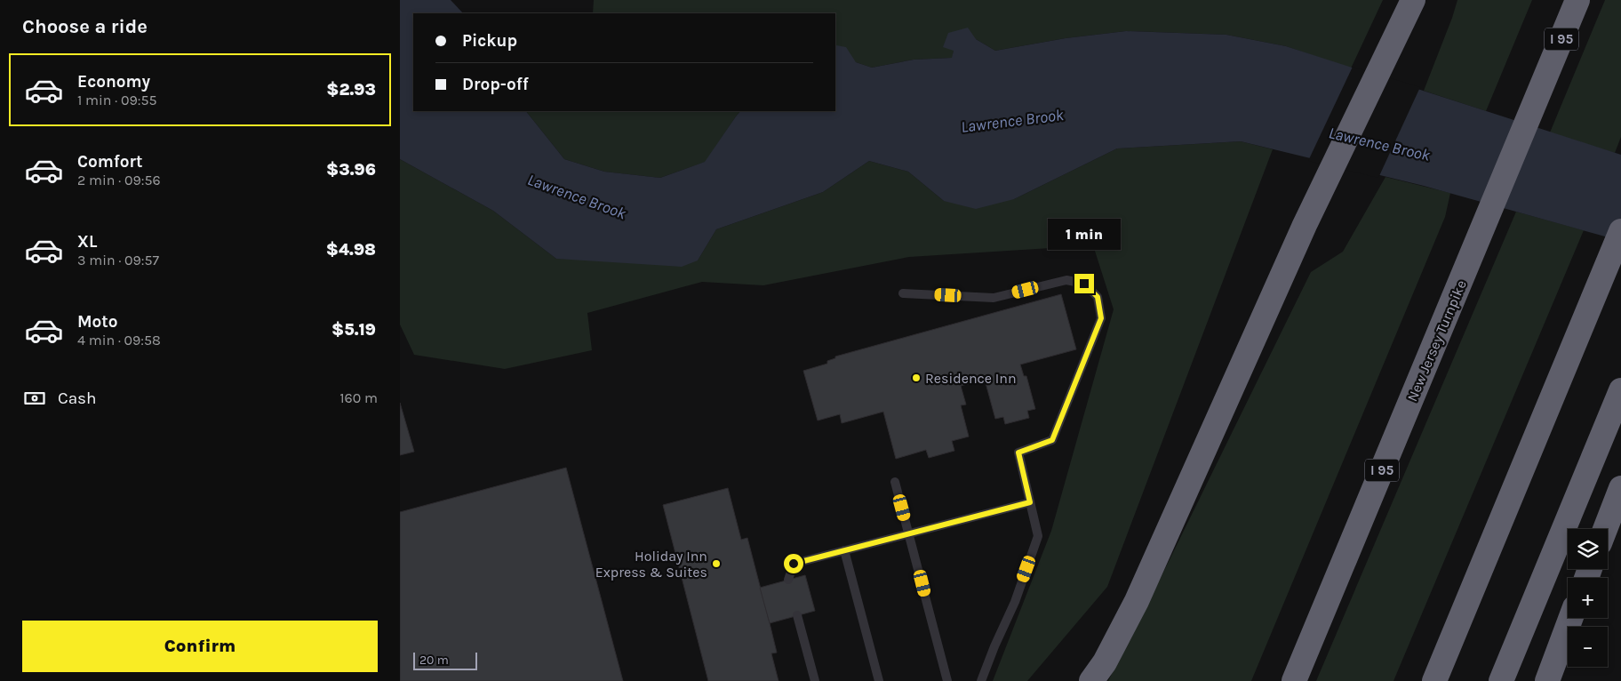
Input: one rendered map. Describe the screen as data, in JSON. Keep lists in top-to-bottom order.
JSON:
{
  "streets": {
    "highway": ["I 95", "New Jersey Turnpike"]
  },
  "water": ["Lawrence Brook"],
  "places": ["Residence Inn", "Holiday Inn Express & Suites"],
  "scale_bar": "20 m",
  "page": {
    "heading": "Choose a ride",
    "banner": ["Pickup", "Drop-off"],
    "list": [
      {
        "name": "Economy",
        "note": "1 min · 09:55",
        "value": "$2.93"
      },
      {
        "name": "Comfort",
        "note": "2 min · 09:56",
        "value": "$3.96"
      },
      {
        "name": "XL",
        "note": "3 min · 09:57",
        "value": "$4.98"
      },
      {
        "name": "Moto",
        "note": "4 min · 09:58",
        "value": "$5.19"
      }
    ],
    "bubble": "1 min",
    "pay": ["Cash", "160 m"],
    "map_buttons": ["+", "−"],
    "buttons": "Confirm",
    "scale": "20 m"
  }
}
